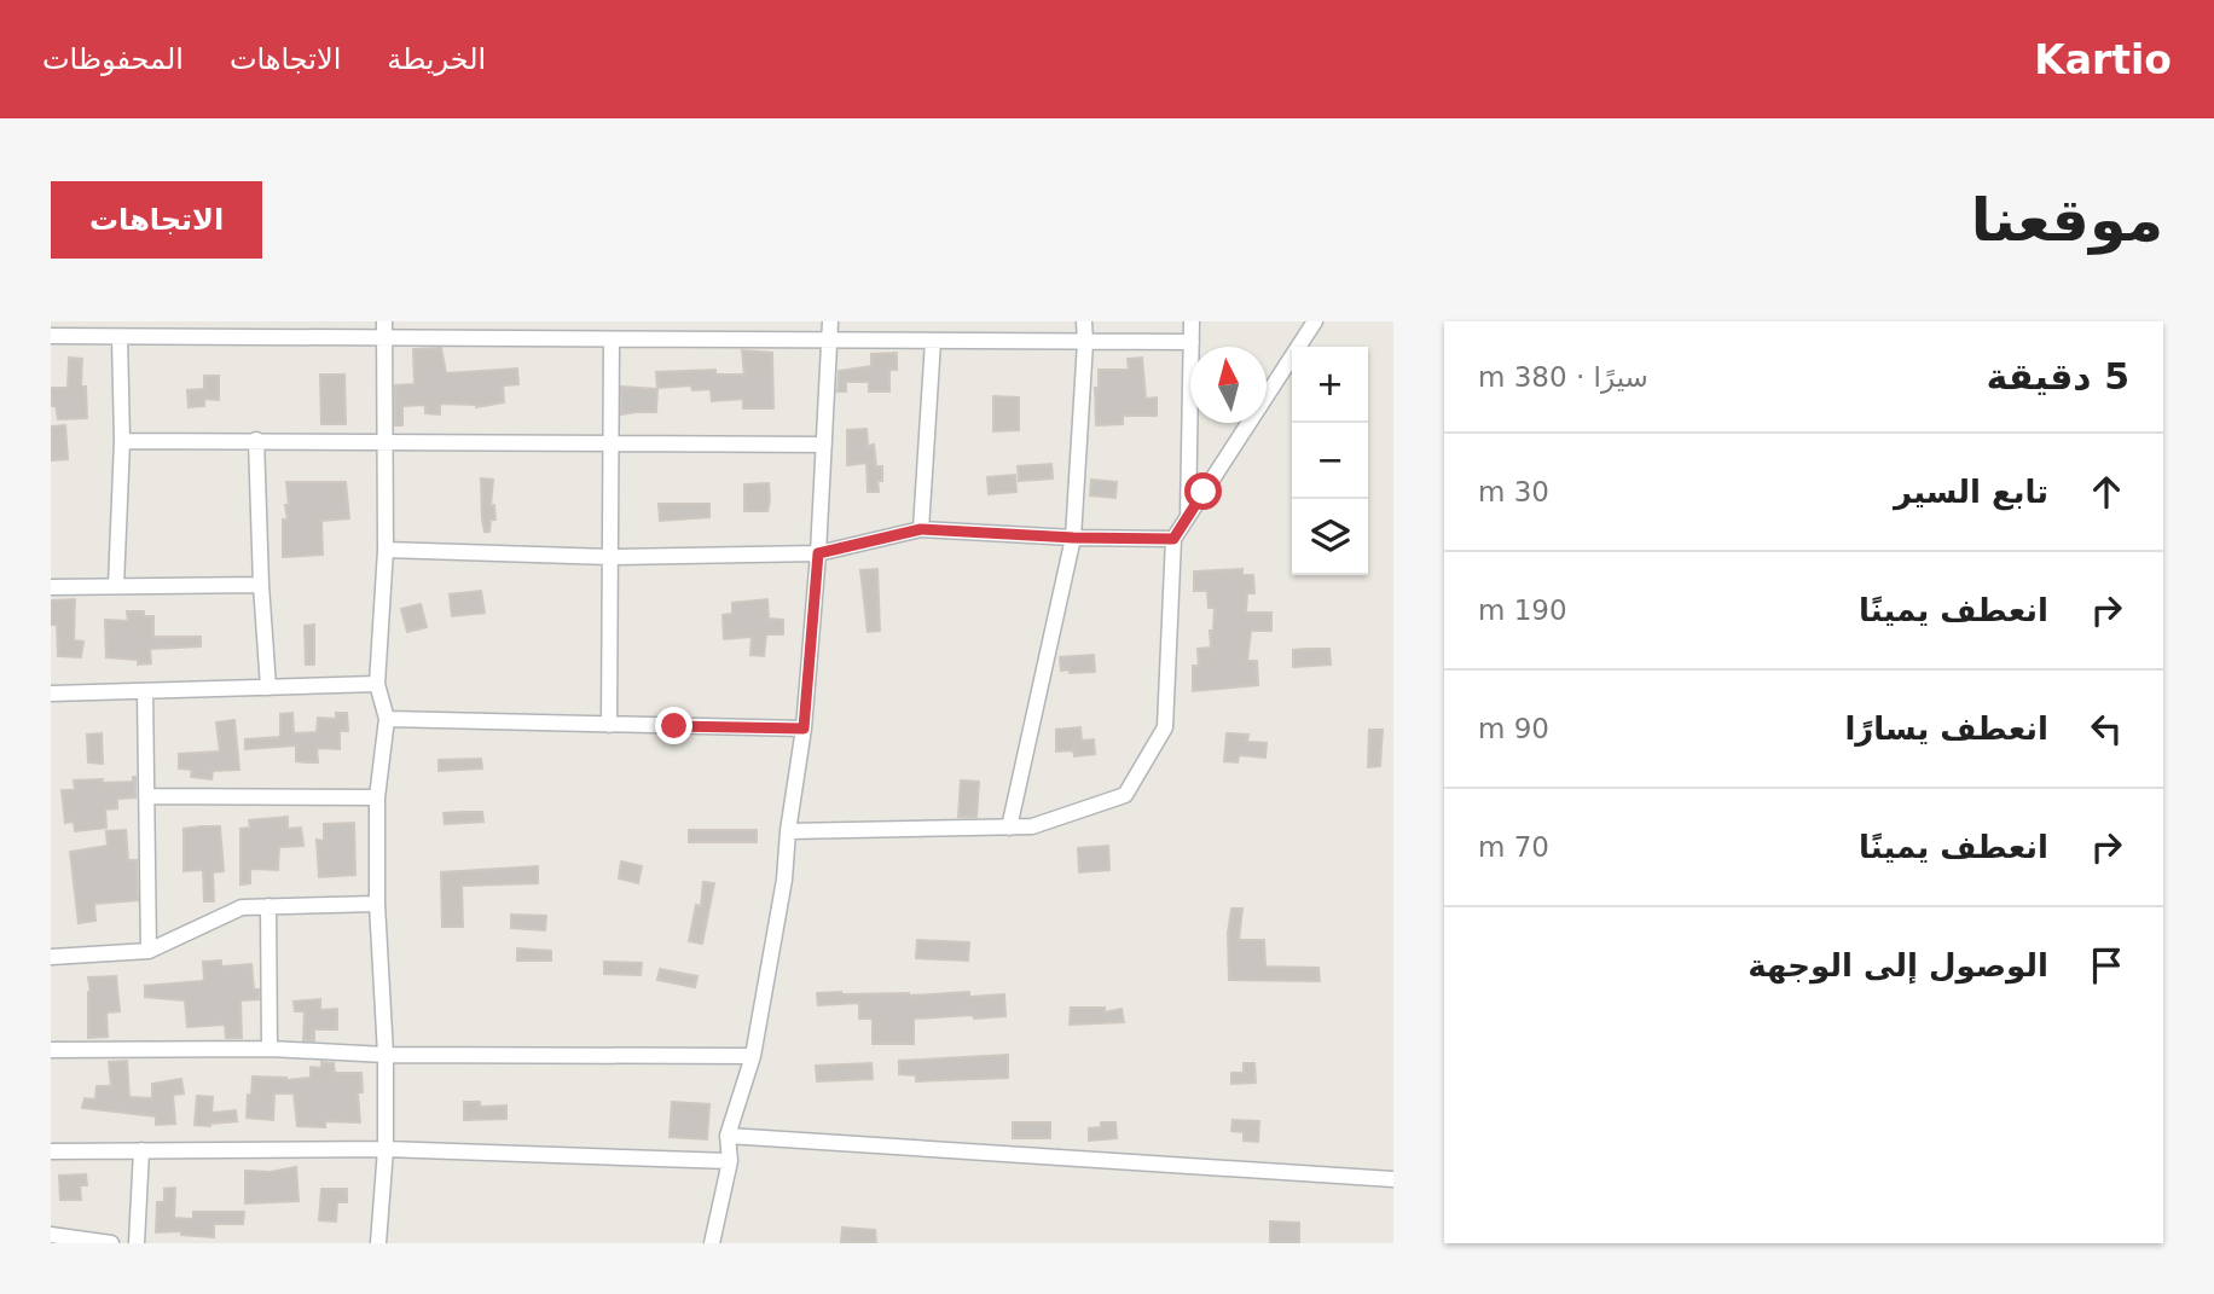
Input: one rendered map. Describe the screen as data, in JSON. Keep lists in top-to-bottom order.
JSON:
{
  "north": "top",
  "page": {
    "header": "Kartio",
    "nav": ["الخريطة", "الاتجاهات", "المحفوظات"],
    "buttons": "الاتجاهات",
    "title": "موقعنا",
    "heading": ["5 دقيقة", "سيرًا · 380 m"],
    "map_buttons": ["+", "−"],
    "list": [
      ["تابع السير", "30 m"],
      ["انعطف يمينًا", "190 m"],
      ["انعطف يسارًا", "90 m"],
      ["انعطف يمينًا", "70 m"],
      "الوصول إلى الوجهة"
    ]
  }
}
